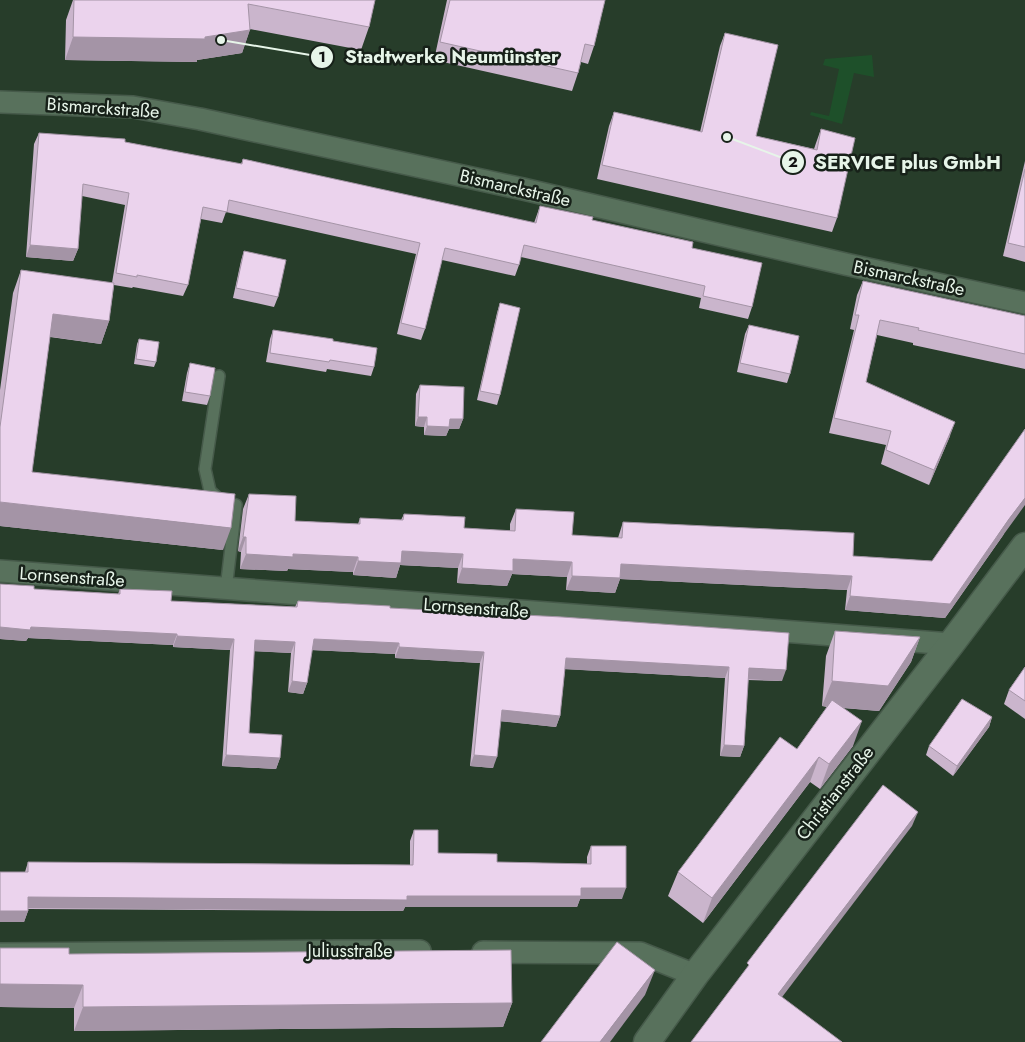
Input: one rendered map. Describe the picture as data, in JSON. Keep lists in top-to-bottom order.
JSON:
{
  "streets": {
    "street": [
      "Bismarckstraße",
      "Lornsenstraße",
      "Christianstraße",
      "Juliusstraße"
    ]
  },
  "crossings": [
    ["Lornsenstraße", "Christianstraße"]
  ],
  "places": ["Stadtwerke Neumünster", "SERVICE plus GmbH"]
}
